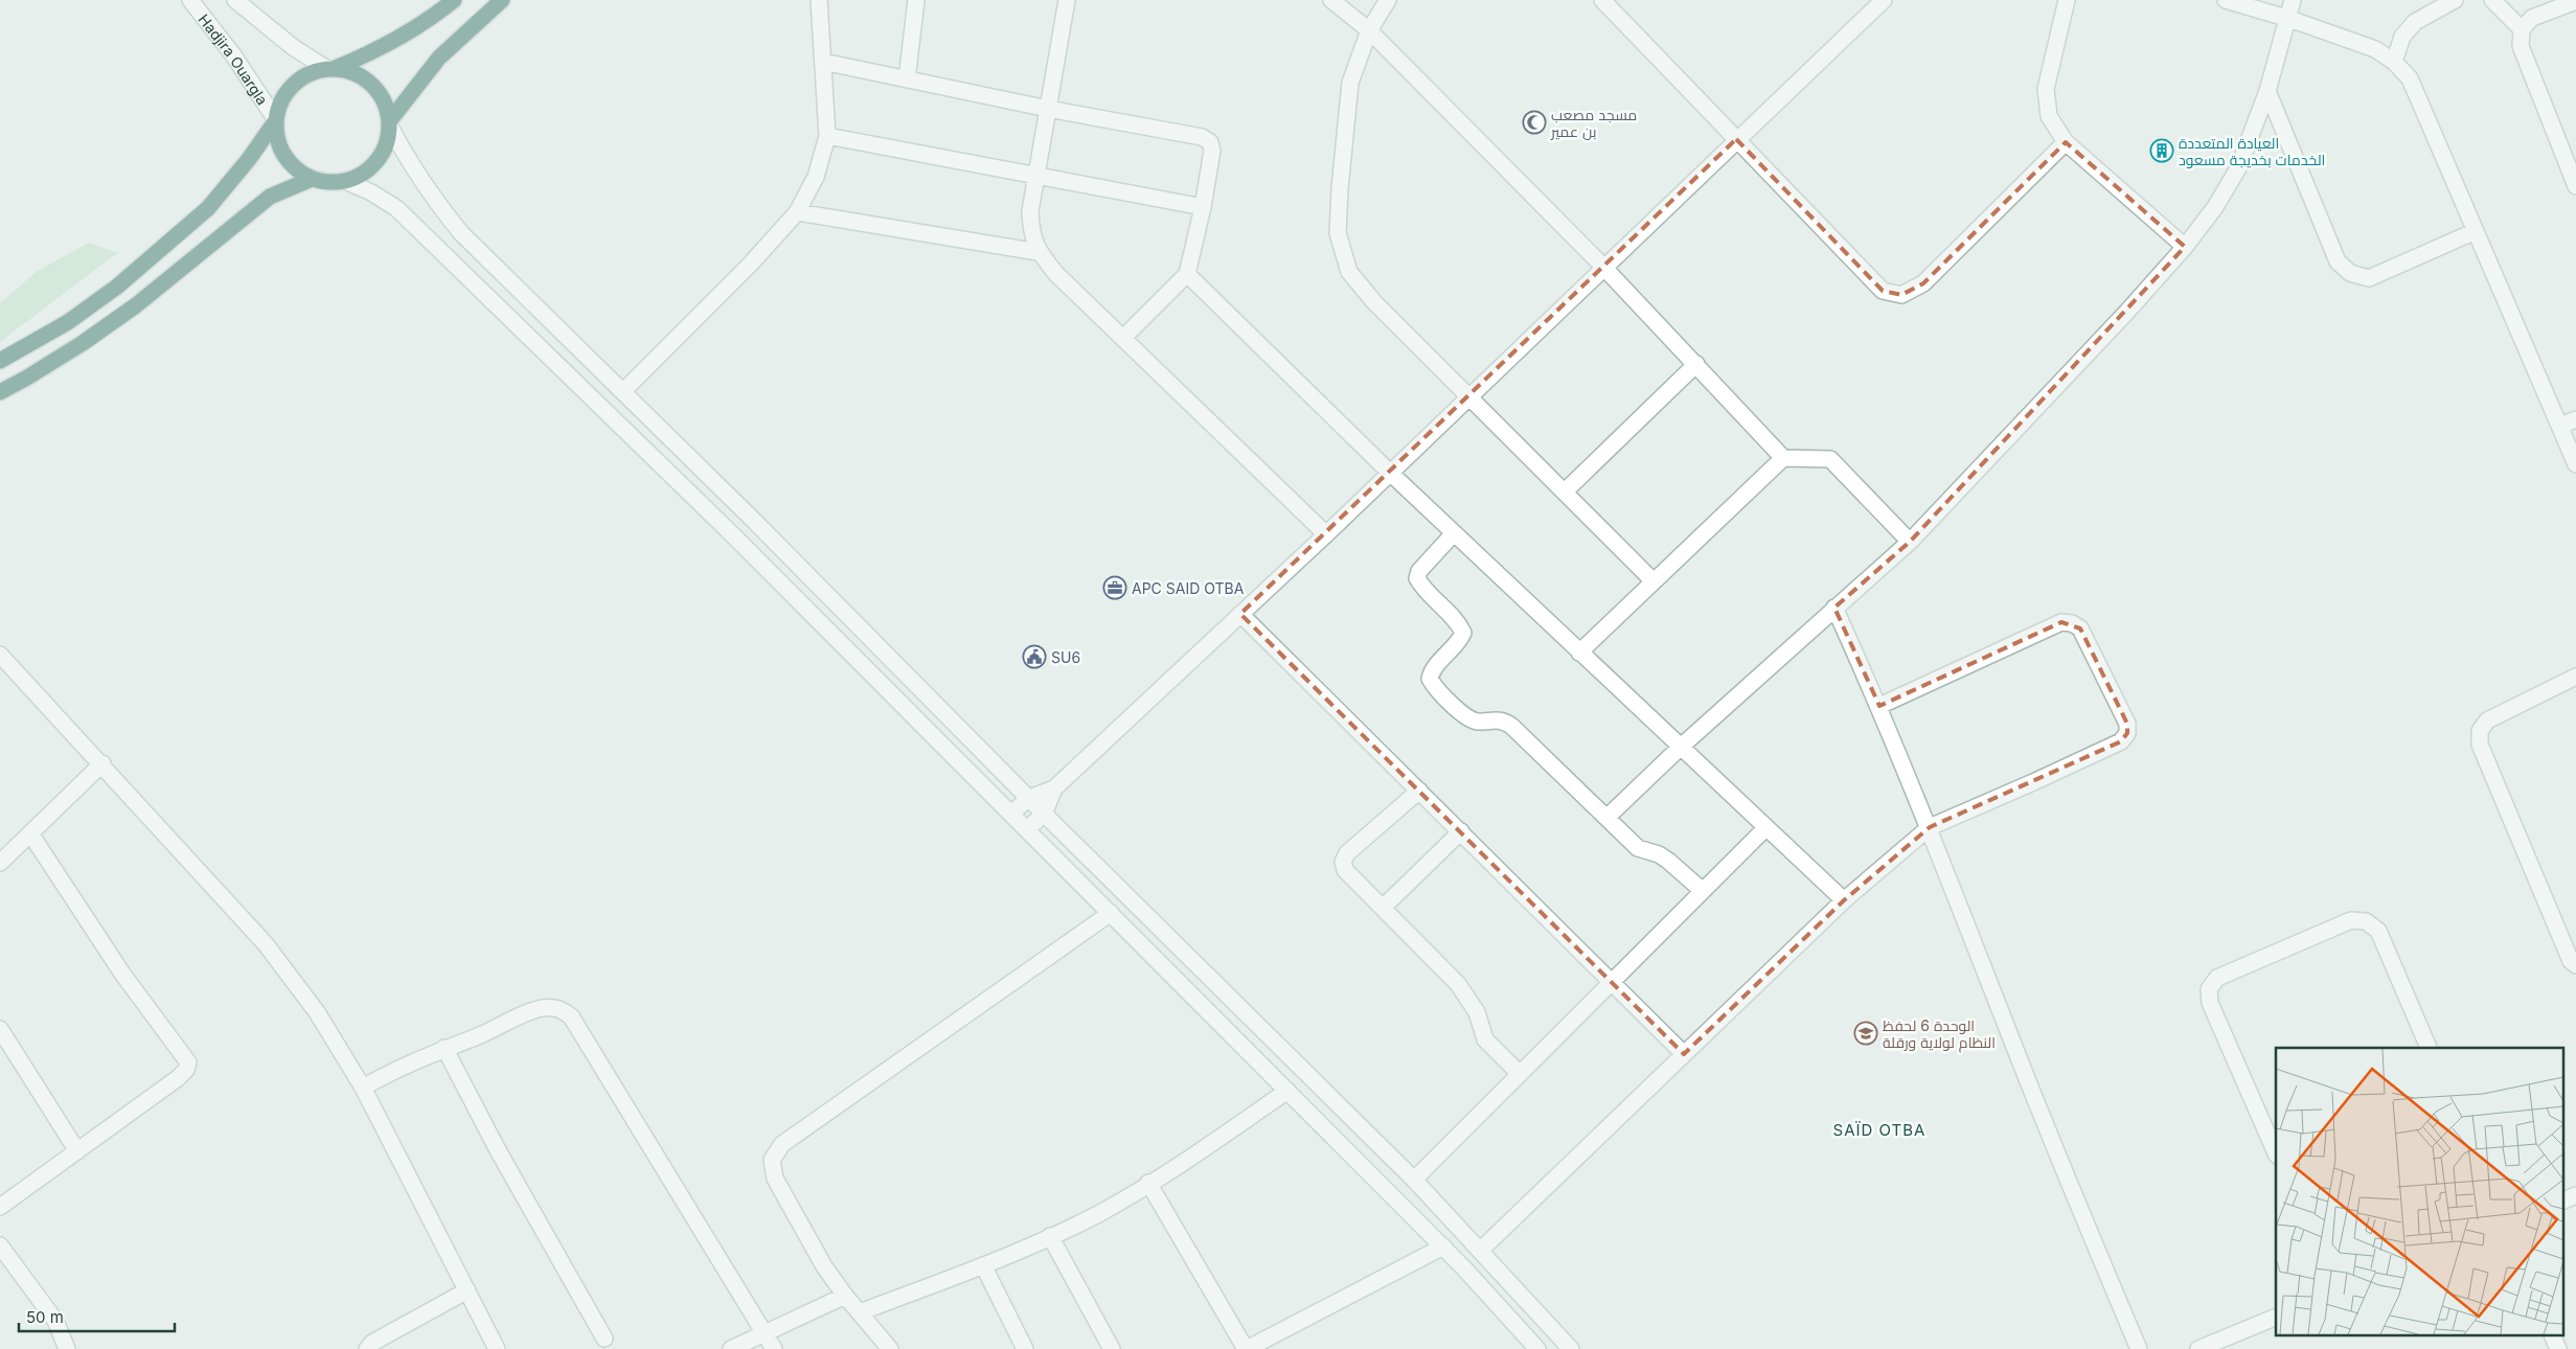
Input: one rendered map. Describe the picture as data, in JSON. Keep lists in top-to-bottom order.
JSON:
{
  "streets": {
    "street": ["Hadjira Ouargla"]
  },
  "districts": ["SAÏD OTBA"],
  "places": {
    "mosque": ["مسجد مصعب بن عمير"],
    "building": ["العيادة المتعددة الخدمات بخديجة مسعود"],
    "office": ["APC SAID OTBA"],
    "public building": ["SU6"],
    "school or university": ["الوحدة 6 لحفظ النظام لولاية ورقلة"]
  },
  "scale_bar": "50 m"
}
